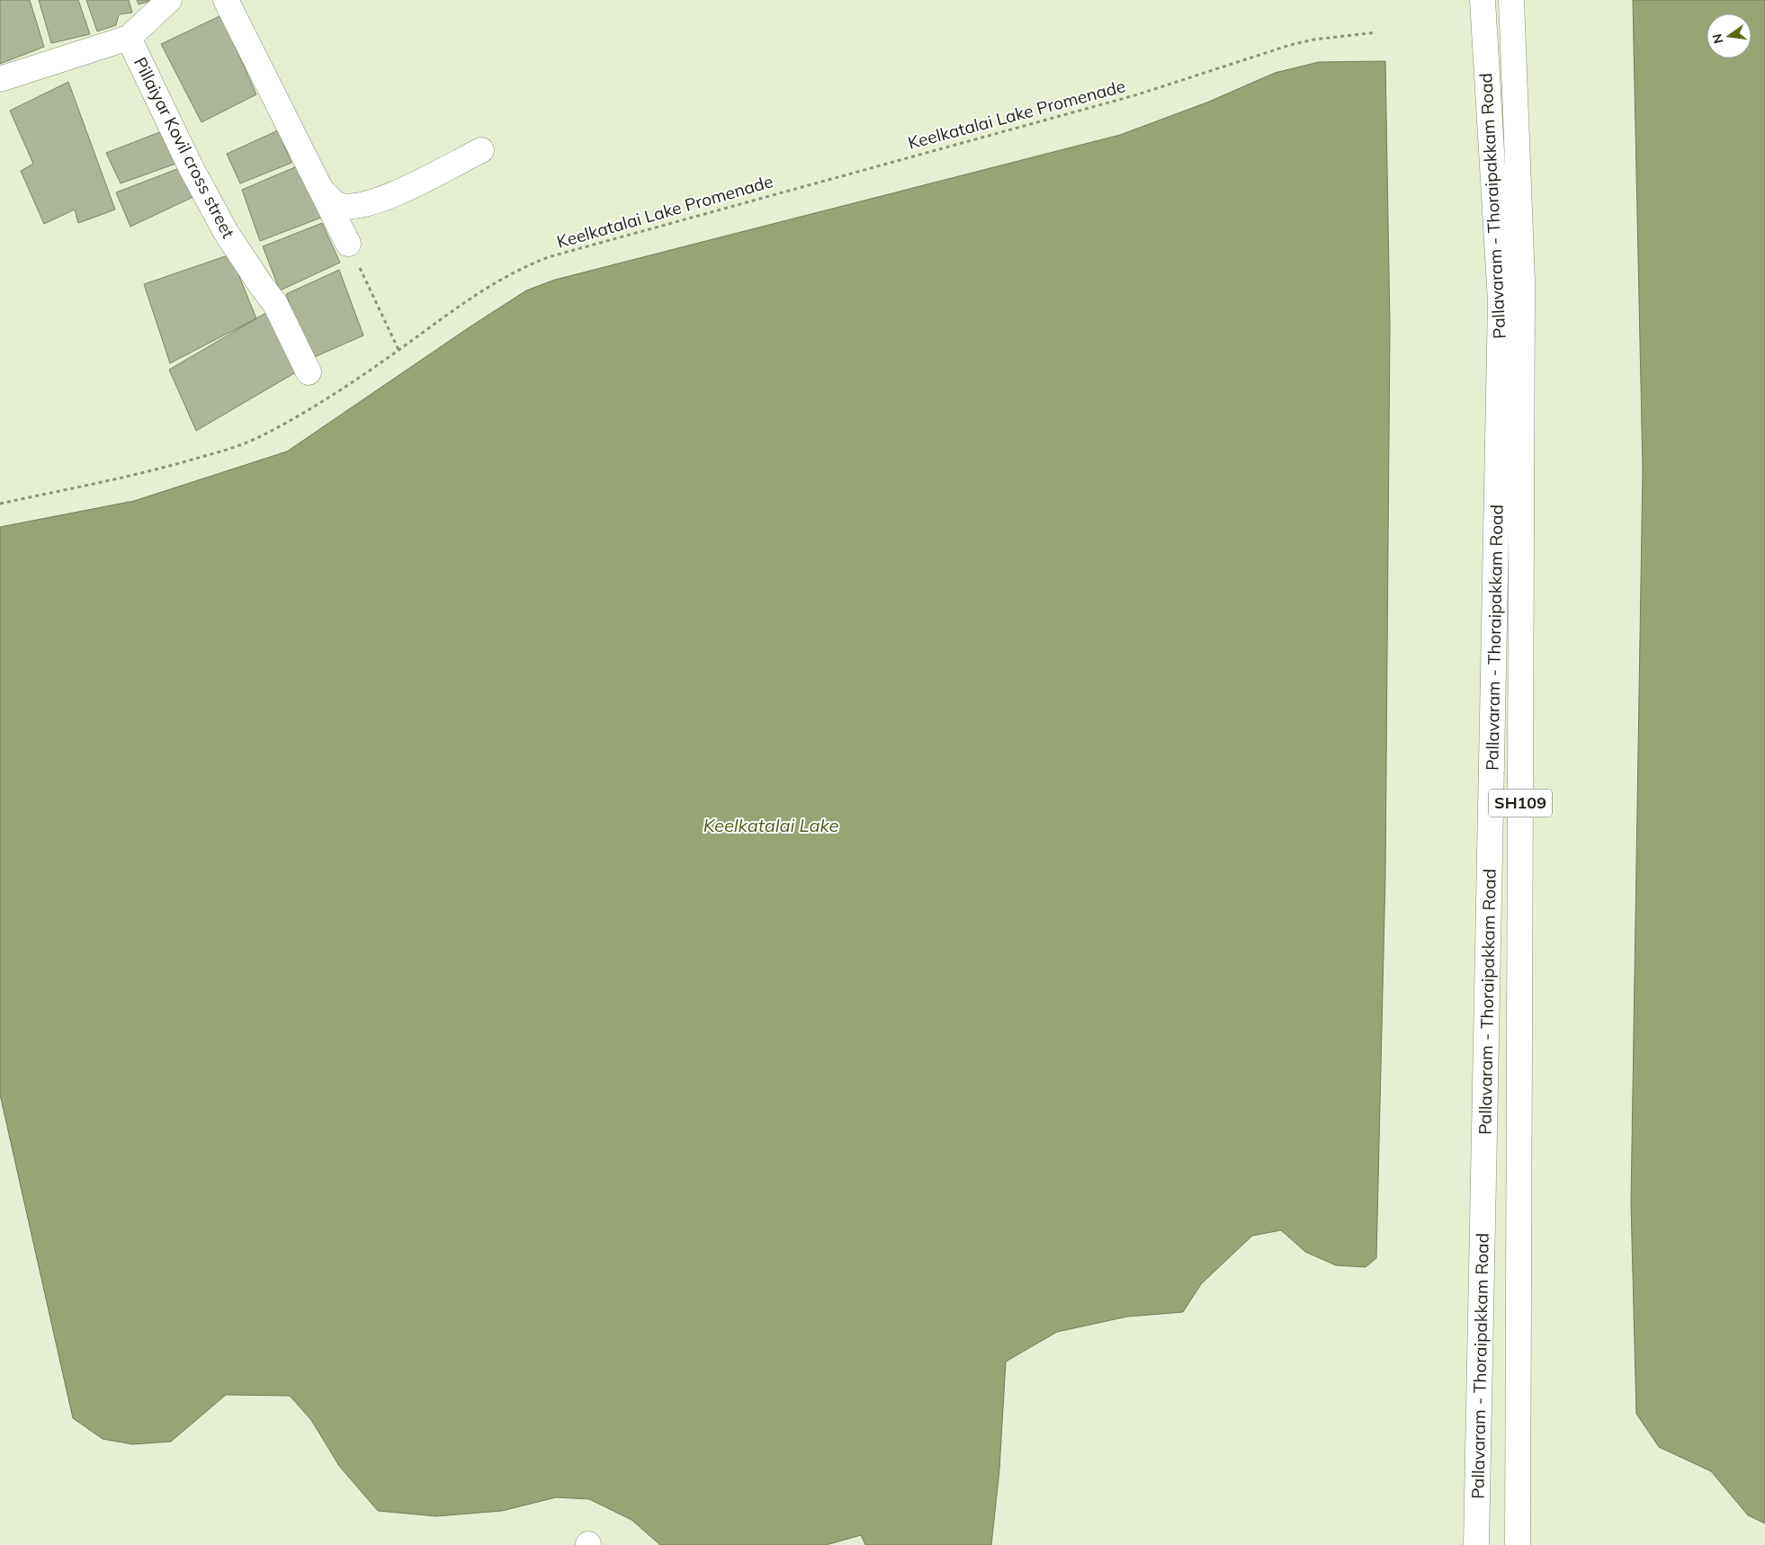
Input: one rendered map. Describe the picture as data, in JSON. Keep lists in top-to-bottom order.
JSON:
{
  "streets": {
    "main road": ["Pillaiyar Kovil cross street", "Pallavaram - Thoraipakkam Road", "SH109"],
    "path": ["Keelkatalai Lake Promenade"]
  },
  "water": ["Keelkatalai Lake"],
  "north": "left"
}
